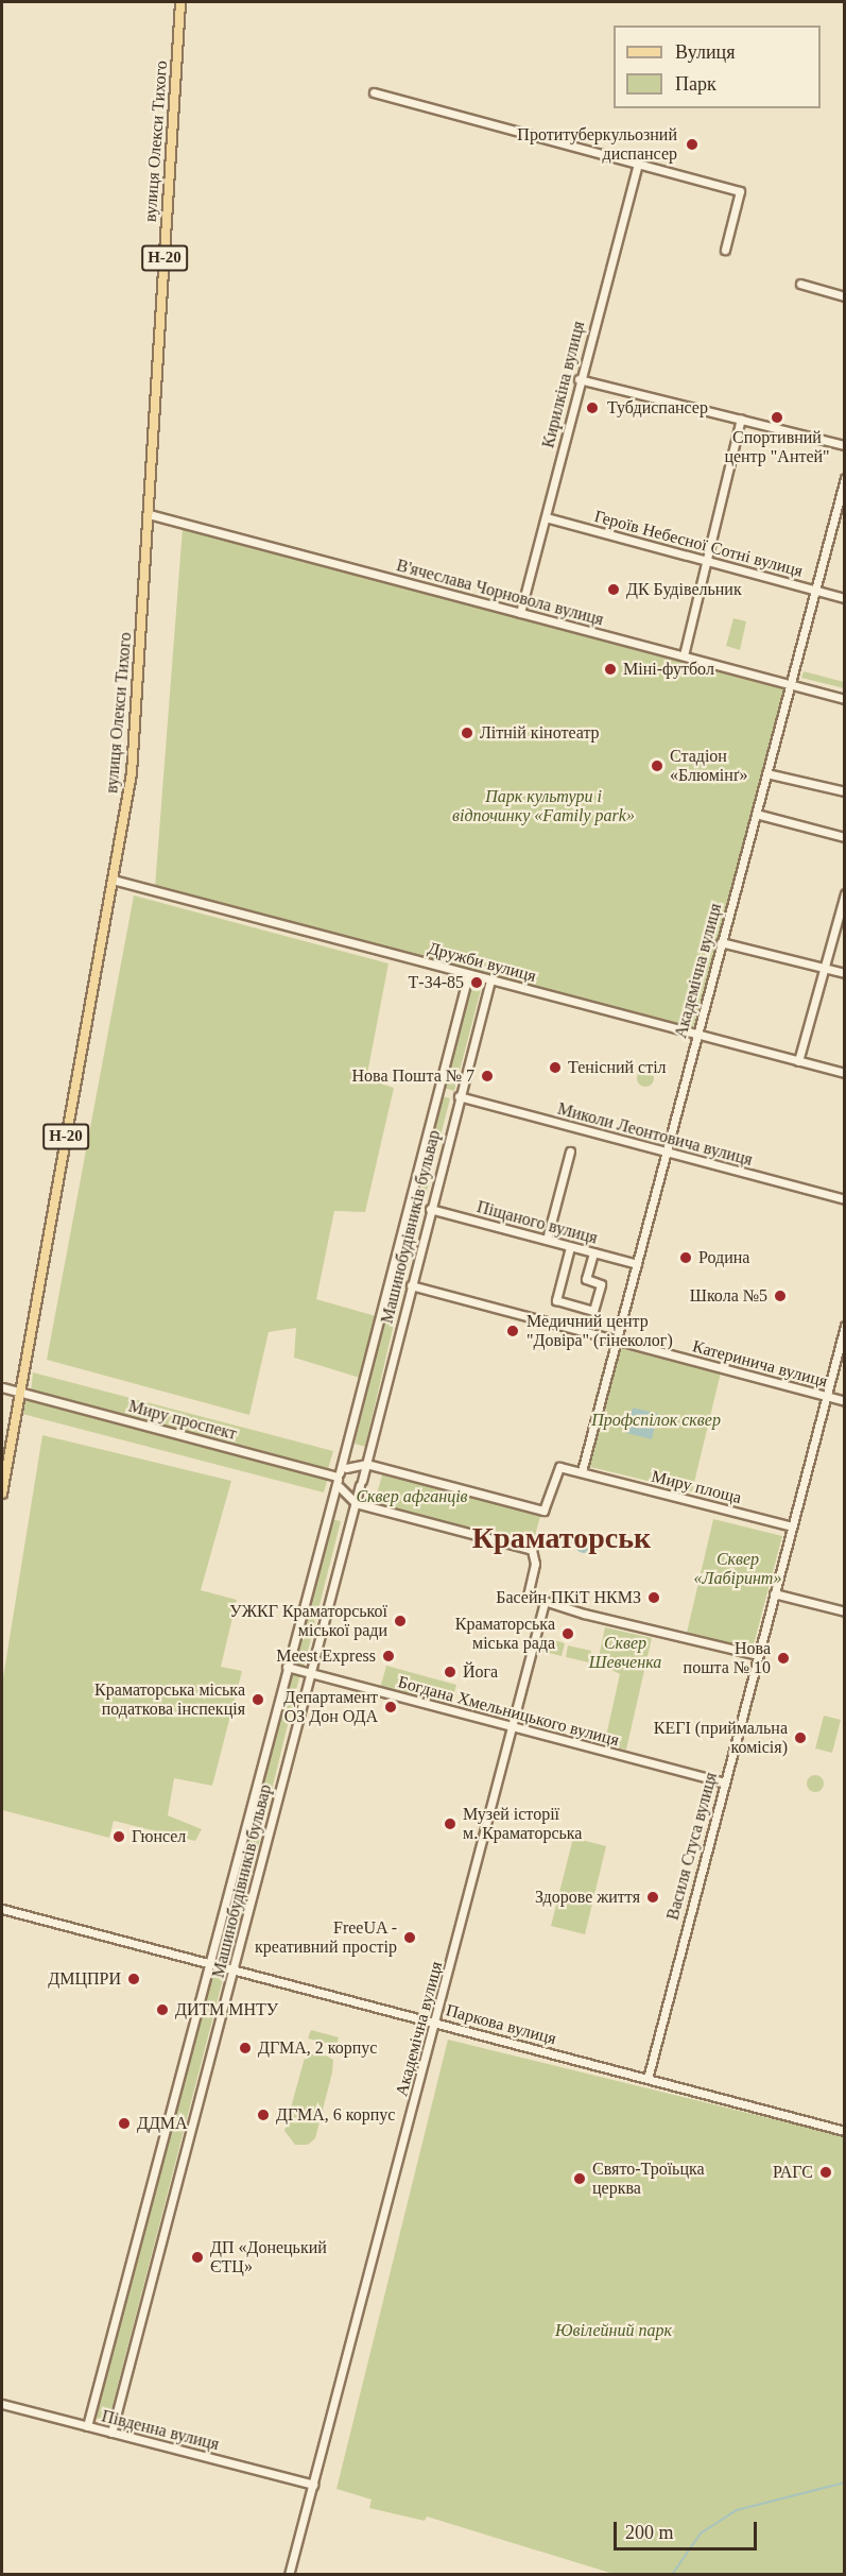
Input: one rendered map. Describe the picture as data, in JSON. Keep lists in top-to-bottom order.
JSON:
{
  "streets": {
    "main road": ["вулиця Олекси Тихого", "Н-20"],
    "street": [
      "Кирилкіна вулиця",
      "Героїв Небесної Сотні вулиця",
      "В'ячеслава Чорновола вулиця",
      "Дружби вулиця",
      "Академічна вулиця",
      "Миколи Леонтовича вулиця",
      "Піщаного вулиця",
      "Машинобудівників бульвар",
      "Катеринича вулиця",
      "Миру проспект",
      "Миру площа",
      "Богдана Хмельницького вулиця",
      "Василя Стуса вулиця",
      "Паркова вулиця",
      "Південна вулиця"
    ]
  },
  "crossings": [
    ["вулиця Олекси Тихого", "В'ячеслава Чорновола вулиця"],
    ["вулиця Олекси Тихого", "Дружби вулиця"],
    ["вулиця Олекси Тихого", "Миру проспект"],
    ["Кирилкіна вулиця", "Героїв Небесної Сотні вулиця"],
    ["Кирилкіна вулиця", "В'ячеслава Чорновола вулиця"],
    ["Героїв Небесної Сотні вулиця", "Академічна вулиця"],
    ["В'ячеслава Чорновола вулиця", "Академічна вулиця"],
    ["Дружби вулиця", "Академічна вулиця"],
    ["Дружби вулиця", "Машинобудівників бульвар"],
    ["Академічна вулиця", "Миколи Леонтовича вулиця"],
    ["Академічна вулиця", "Піщаного вулиця"],
    ["Академічна вулиця", "Катеринича вулиця"],
    ["Академічна вулиця", "Миру проспект"],
    ["Академічна вулиця", "Богдана Хмельницького вулиця"],
    ["Академічна вулиця", "Паркова вулиця"],
    ["Академічна вулиця", "Південна вулиця"],
    ["Миколи Леонтовича вулиця", "Машинобудівників бульвар"],
    ["Піщаного вулиця", "Машинобудівників бульвар"],
    ["Машинобудівників бульвар", "Катеринича вулиця"],
    ["Машинобудівників бульвар", "Миру проспект"],
    ["Машинобудівників бульвар", "Богдана Хмельницького вулиця"],
    ["Машинобудівників бульвар", "Паркова вулиця"],
    ["Машинобудівників бульвар", "Південна вулиця"],
    ["Катеринича вулиця", "Василя Стуса вулиця"],
    ["Миру проспект", "Миру площа"],
    ["Миру площа", "Василя Стуса вулиця"],
    ["Богдана Хмельницького вулиця", "Василя Стуса вулиця"],
    ["Василя Стуса вулиця", "Паркова вулиця"]
  ],
  "districts": ["Краматорськ"],
  "parks": [
    "Парк культури і відпочинку «Family park»",
    "Профспілок сквер",
    "Сквер афганців",
    "Сквер «Лабіринт»",
    "Сквер Шевченка",
    "Ювілейний парк"
  ],
  "places": [
    "Протитуберкульозний диспансер",
    "Тубдиспансер",
    "Спортивний центр \"Антей\"",
    "ДК Будівельник",
    "Міні-футбол",
    "Літній кінотеатр",
    "Стадіон «Блюмінґ»",
    "Т-34-85",
    "Тенісний стіл",
    "Нова Пошта № 7",
    "Родина",
    "Школа №5",
    "Медичний центр \"Довіра\" (гінеколог)",
    "Басейн ПКіТ НКМЗ",
    "УЖКГ Краматорської міської ради",
    "Краматорська міська рада",
    "Meest Express",
    "Нова пошта № 10",
    "Йога",
    "Краматорська міська податкова інспекція",
    "Департамент ОЗ Дон ОДА",
    "КЕГІ (приймальна комісія)",
    "Музей історії м. Краматорська",
    "Гюнсел",
    "Здорове життя",
    "FreeUA - креативний простір",
    "ДМЦПРИ",
    "ДИТМ МНТУ",
    "ДГМА, 2 корпус",
    "ДГМА, 6 корпус",
    "ДДМА",
    "РАГС",
    "Свято-Троїьцка церква",
    "ДП «Донецький ЄТЦ»"
  ],
  "legend": ["Вулиця", "Парк"],
  "scale_bar": "200 m"
}
